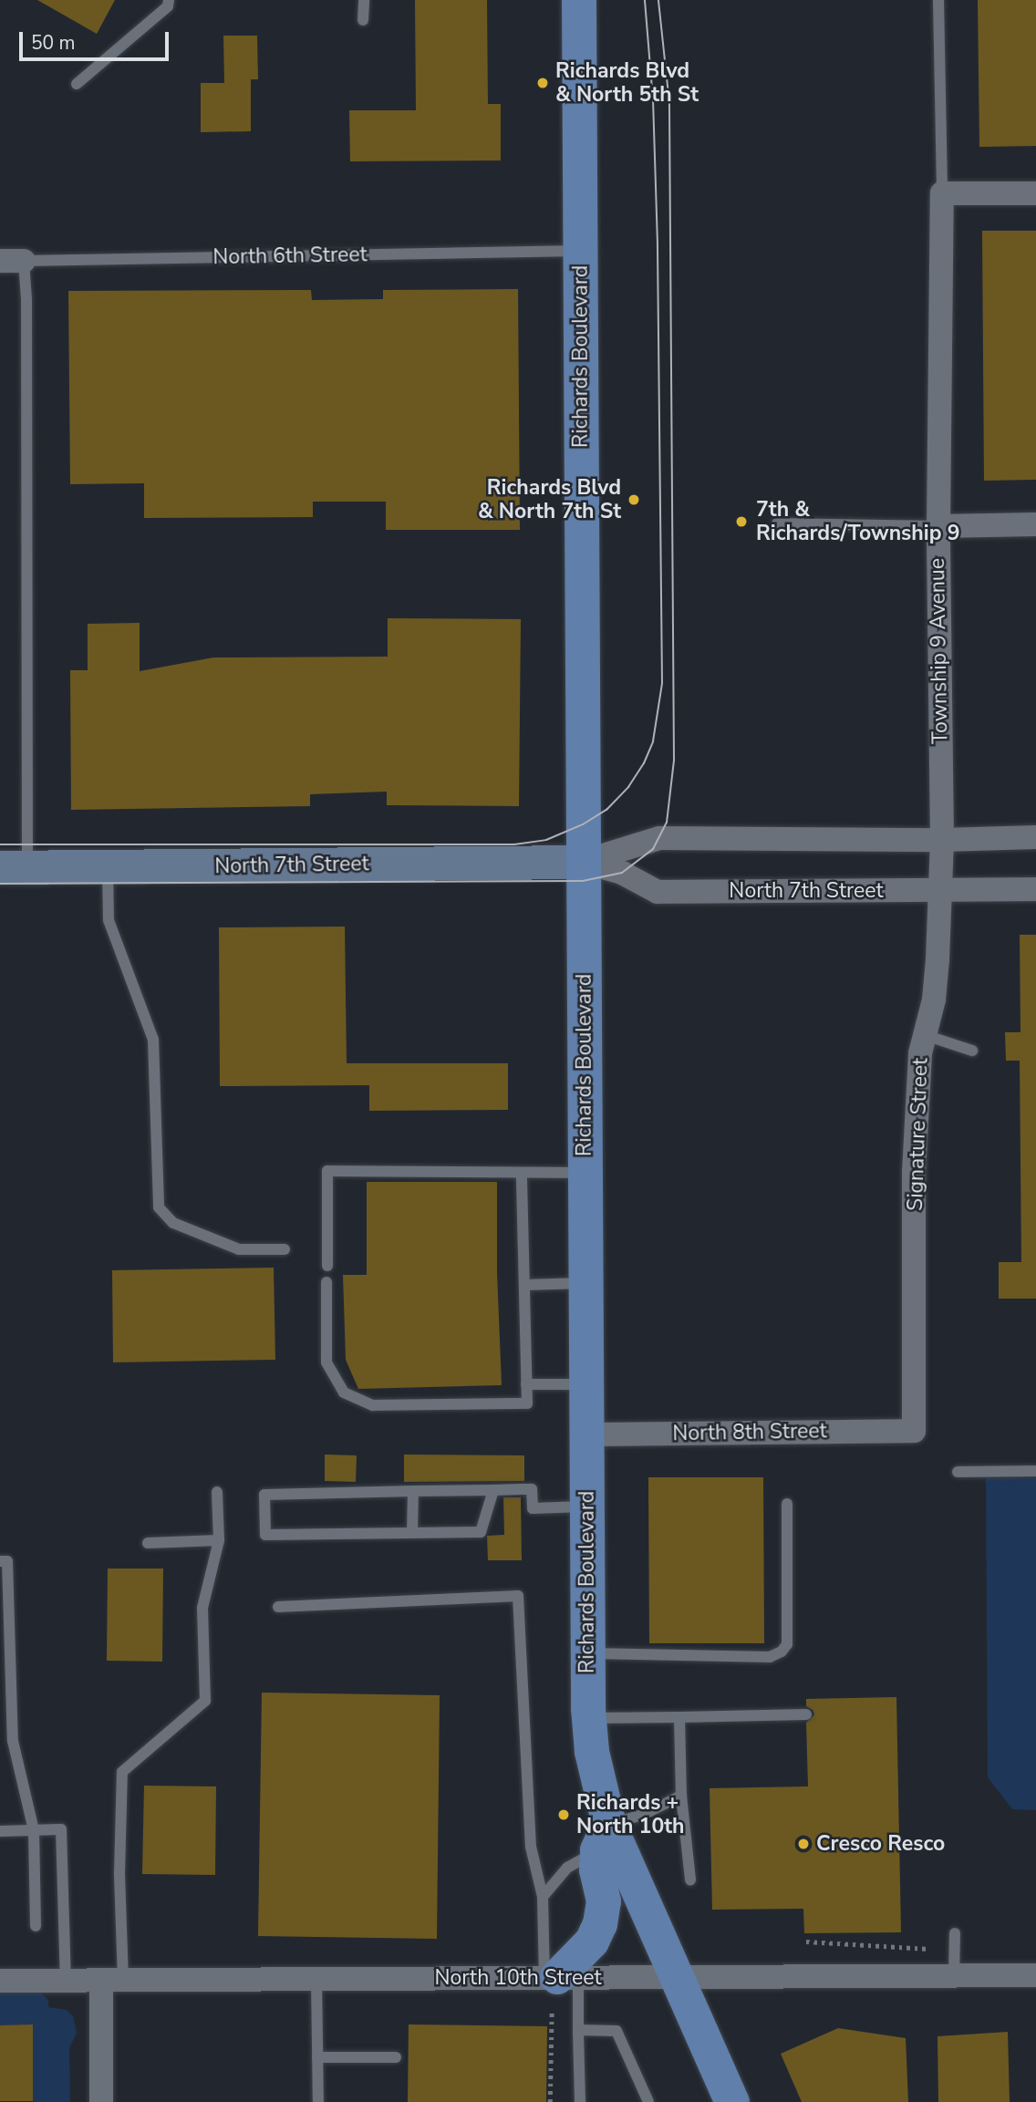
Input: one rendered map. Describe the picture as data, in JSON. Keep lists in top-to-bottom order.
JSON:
{
  "streets": {
    "main road": ["Richards Boulevard", "North 7th Street"],
    "street": [
      "Township 9 Avenue",
      "Signature Street",
      "North 8th Street",
      "North 10th Street"
    ],
    "lane": ["North 6th Street"]
  },
  "crossings": [
    ["North 6th Street", "Richards Boulevard"],
    ["Richards Boulevard", "North 7th Street"],
    ["Richards Boulevard", "North 8th Street"],
    ["Richards Boulevard", "North 10th Street"],
    ["Township 9 Avenue", "North 7th Street"],
    ["Township 9 Avenue", "Signature Street"],
    ["North 7th Street", "Signature Street"],
    ["Signature Street", "North 8th Street"]
  ],
  "places": [
    "Richards Blvd & North 5th St",
    "Richards Blvd & North 7th St",
    "7th & Richards/Township 9",
    "Richards + North 10th",
    "Cresco Resco"
  ],
  "scale_bar": "50 m"
}
